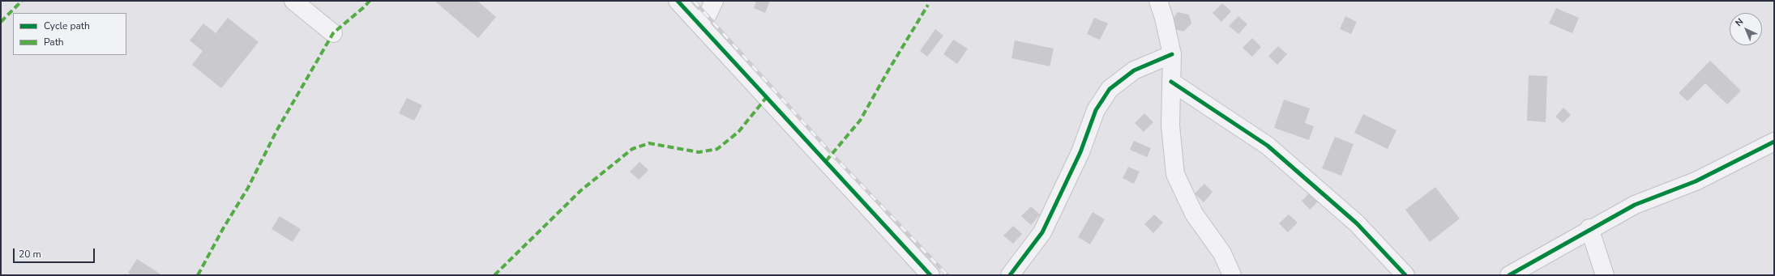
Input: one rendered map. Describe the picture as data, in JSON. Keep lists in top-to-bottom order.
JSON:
{
  "legend": ["Cycle path", "Path"],
  "scale_bar": "20 m",
  "north": "top left"
}
